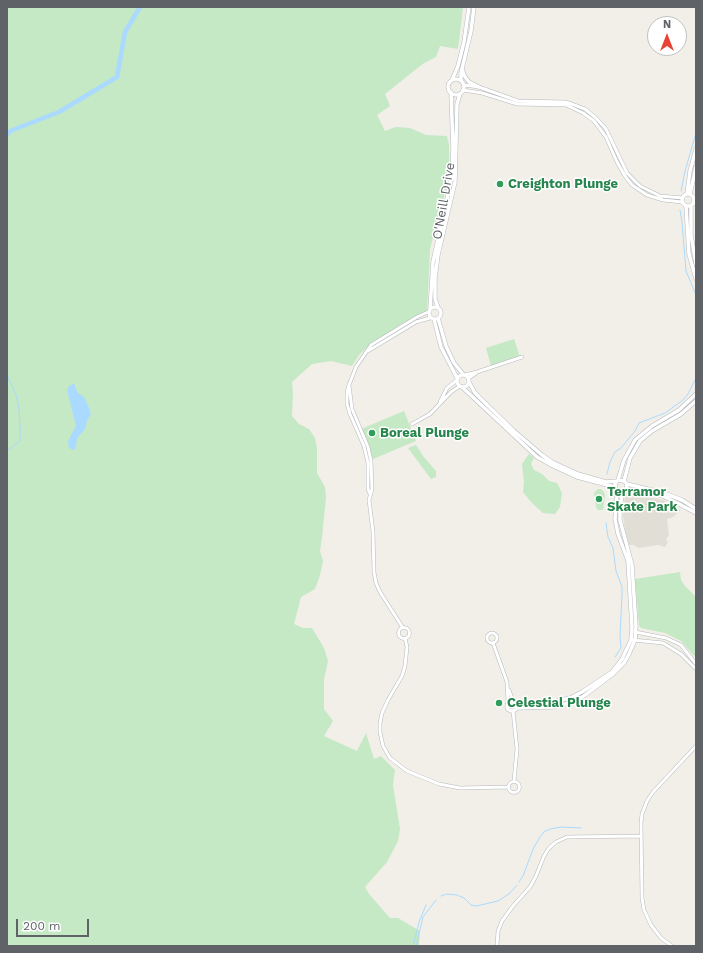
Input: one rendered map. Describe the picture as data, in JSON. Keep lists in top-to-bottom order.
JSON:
{
  "streets": {
    "main road": ["O'Neill Drive"]
  },
  "places": [
    "Creighton Plunge",
    "Boreal Plunge",
    "Terramor Skate Park",
    "Celestial Plunge"
  ],
  "scale_bar": "200 m",
  "north": "top"
}
